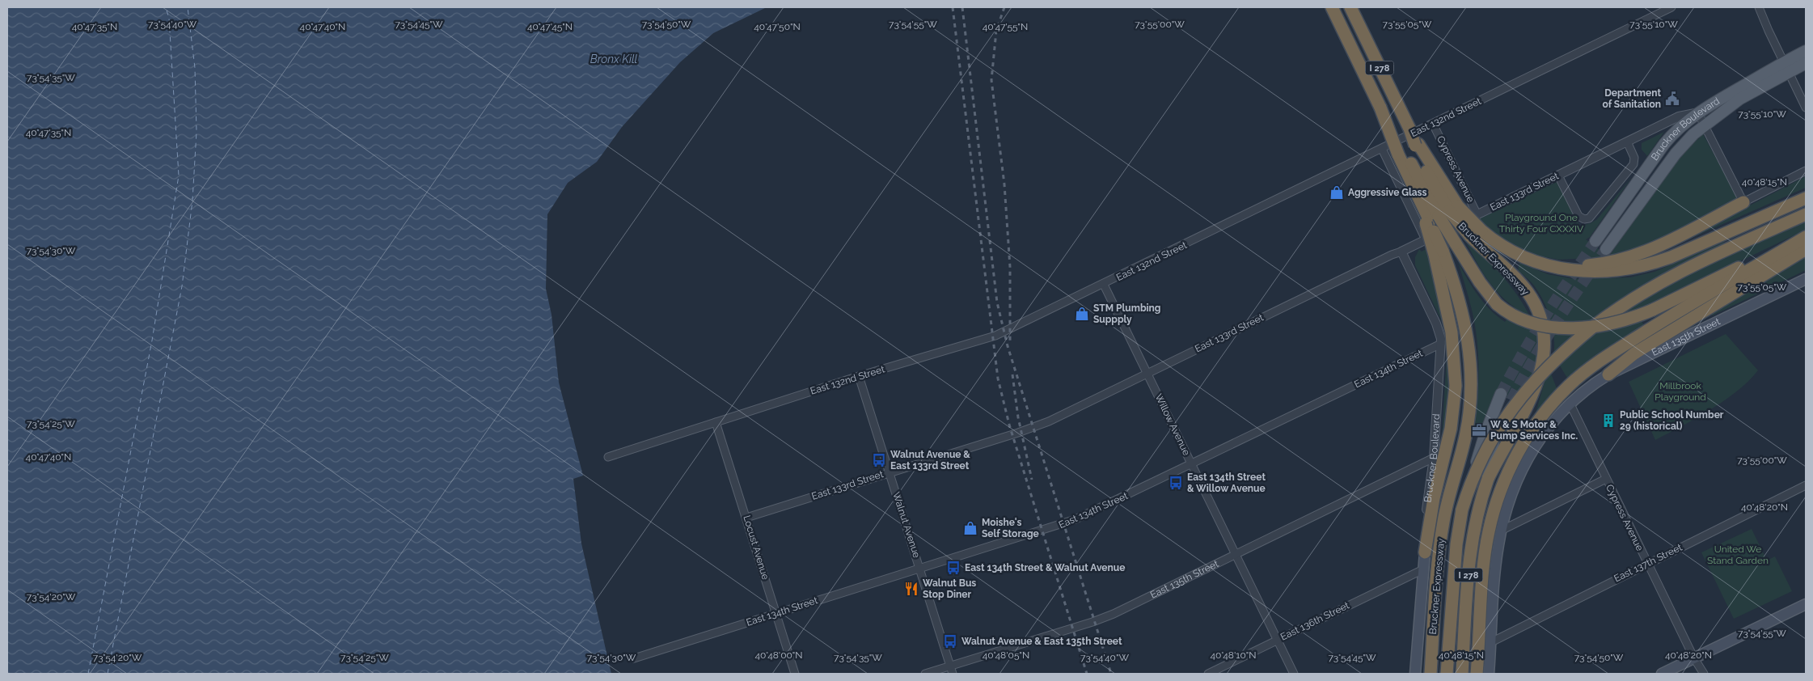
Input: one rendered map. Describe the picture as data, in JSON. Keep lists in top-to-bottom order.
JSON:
{
  "streets": {
    "highway": ["I 278", "Bruckner Expressway"],
    "main road": ["Bruckner Boulevard", "East 135th Street"],
    "street": [
      "East 132nd Street",
      "Cypress Avenue",
      "East 133rd Street",
      "East 134th Street",
      "Willow Avenue",
      "Walnut Avenue",
      "Locust Avenue",
      "East 137th Street",
      "East 136th Street"
    ]
  },
  "crossings": [
    ["I 278", "Bruckner Expressway"],
    ["East 132nd Street", "Cypress Avenue"],
    ["East 132nd Street", "Willow Avenue"],
    ["East 132nd Street", "Walnut Avenue"],
    ["East 132nd Street", "Locust Avenue"],
    ["Bruckner Boulevard", "East 133rd Street"],
    ["Bruckner Boulevard", "East 135th Street"],
    ["Bruckner Boulevard", "East 134th Street"],
    ["Bruckner Boulevard", "East 136th Street"],
    ["Cypress Avenue", "East 133rd Street"],
    ["Cypress Avenue", "East 135th Street"],
    ["Cypress Avenue", "East 137th Street"],
    ["East 133rd Street", "Willow Avenue"],
    ["East 133rd Street", "Walnut Avenue"],
    ["East 133rd Street", "Locust Avenue"],
    ["East 135th Street", "Willow Avenue"],
    ["East 135th Street", "Walnut Avenue"],
    ["East 134th Street", "Willow Avenue"],
    ["East 134th Street", "Walnut Avenue"],
    ["East 134th Street", "Locust Avenue"],
    ["Willow Avenue", "East 136th Street"]
  ],
  "water": ["Bronx Kill"],
  "parks": ["Playground One Thirty Four CXXXIV", "Millbrook Playground", "United We Stand Garden"],
  "places": {
    "public building": ["Department of Sanitation"],
    "shop": ["Aggressive Glass", "STM Plumbing Suppply", "Moishe's Self Storage"],
    "building": ["Public School Number 29 (historical)"],
    "office": ["W & S Motor & Pump Services Inc."],
    "bus stop": [
      "Walnut Avenue & East 133rd Street",
      "East 134th Street & Willow Avenue",
      "East 134th Street & Walnut Avenue",
      "Walnut Avenue & East 135th Street"
    ],
    "restaurant": ["Walnut Bus Stop Diner"]
  },
  "coordinates": [
    "73°54'40\"W",
    "73°54'45\"W",
    "73°54'50\"W",
    "73°54'55\"W",
    "73°55'00\"W",
    "73°55'05\"W",
    "73°55'10\"W",
    "40°47'35\"N",
    "40°47'40\"N",
    "40°47'45\"N",
    "40°47'50\"N",
    "40°47'55\"N",
    "73°54'35\"W",
    "40°48'15\"N",
    "73°54'30\"W",
    "73°54'25\"W",
    "40°48'20\"N",
    "73°54'20\"W",
    "40°48'00\"N",
    "40°48'05\"N",
    "40°48'10\"N"
  ]
}
